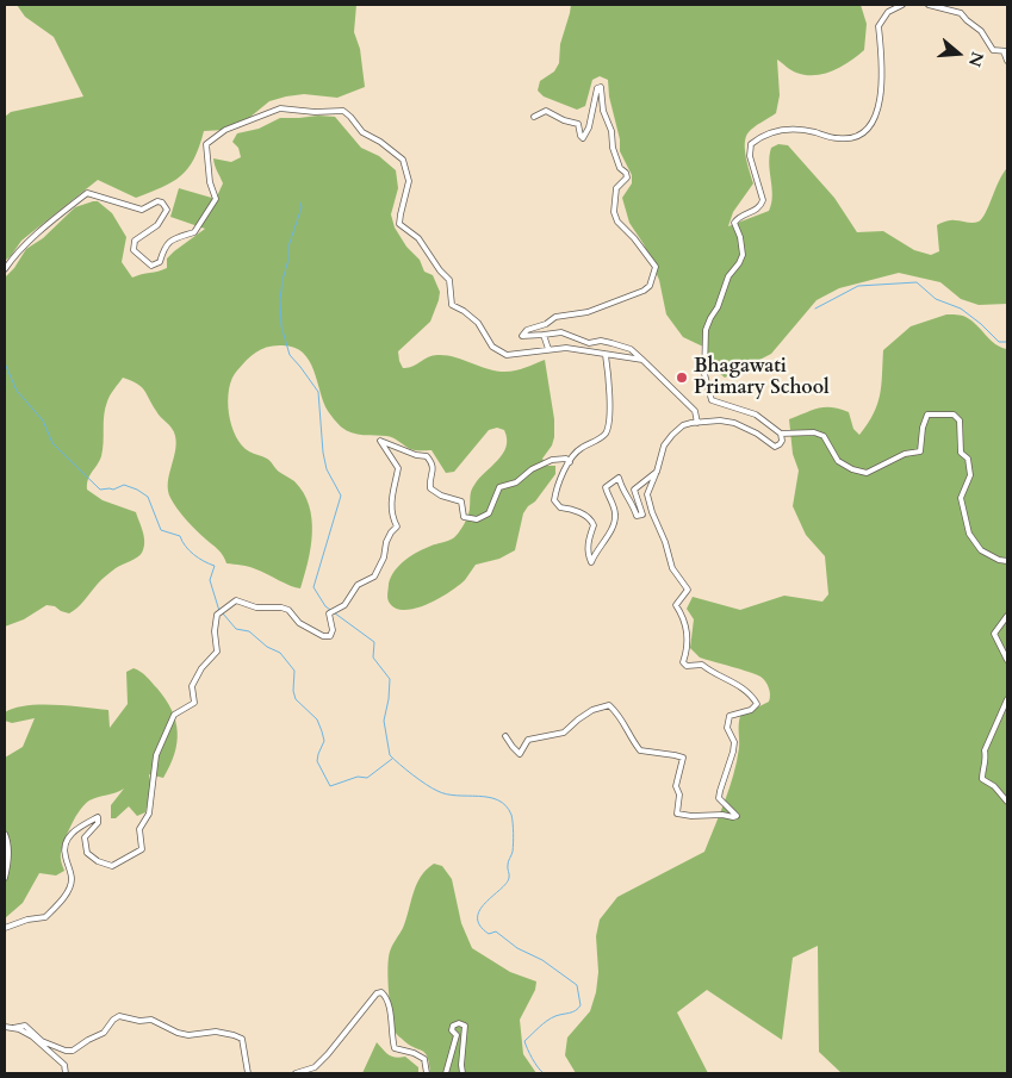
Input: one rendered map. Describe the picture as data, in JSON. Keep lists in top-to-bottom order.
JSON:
{
  "places": ["Bhagawati Primary School"],
  "north": "right"
}
